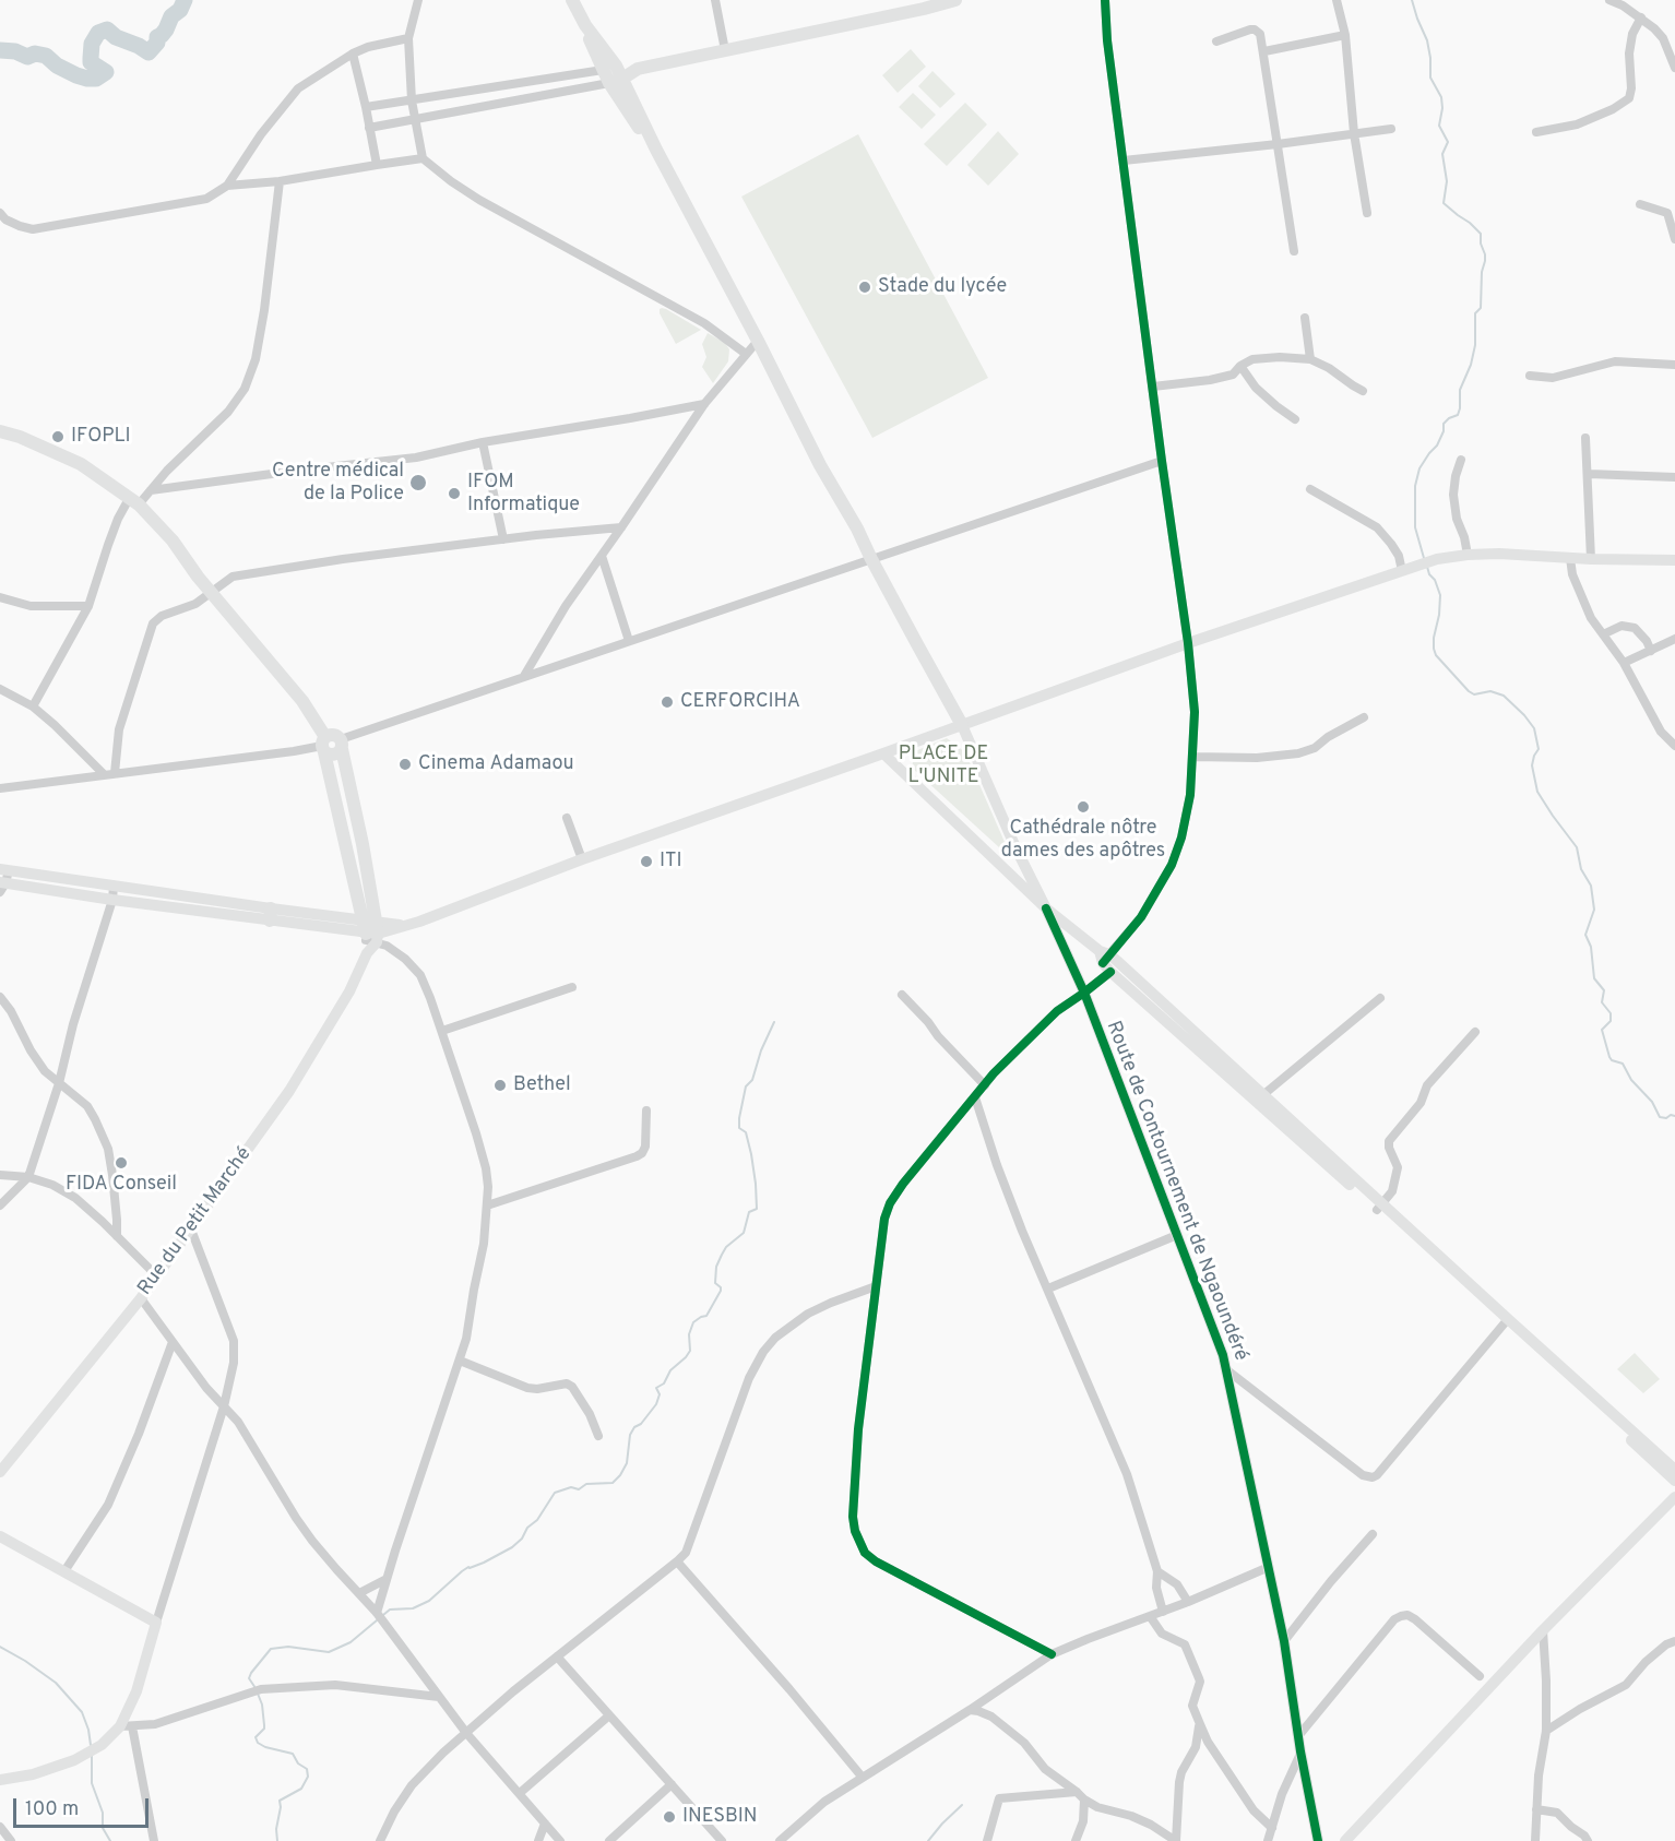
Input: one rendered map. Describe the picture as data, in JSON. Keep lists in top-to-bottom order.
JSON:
{
  "streets": {
    "street": ["Route de Contournement de Ngaoundéré", "Rue du Petit Marché"]
  },
  "parks": ["PLACE DE L'UNITE"],
  "places": [
    "Stade du lycée",
    "IFOPLI",
    "Centre médical de la Police",
    "IFOM Informatique",
    "CERFORCIHA",
    "Cinema Adamaou",
    "Cathédrale nôtre dames des apôtres",
    "ITI",
    "Bethel",
    "FIDA Conseil",
    "INESBIN"
  ],
  "scale_bar": "100 m"
}
